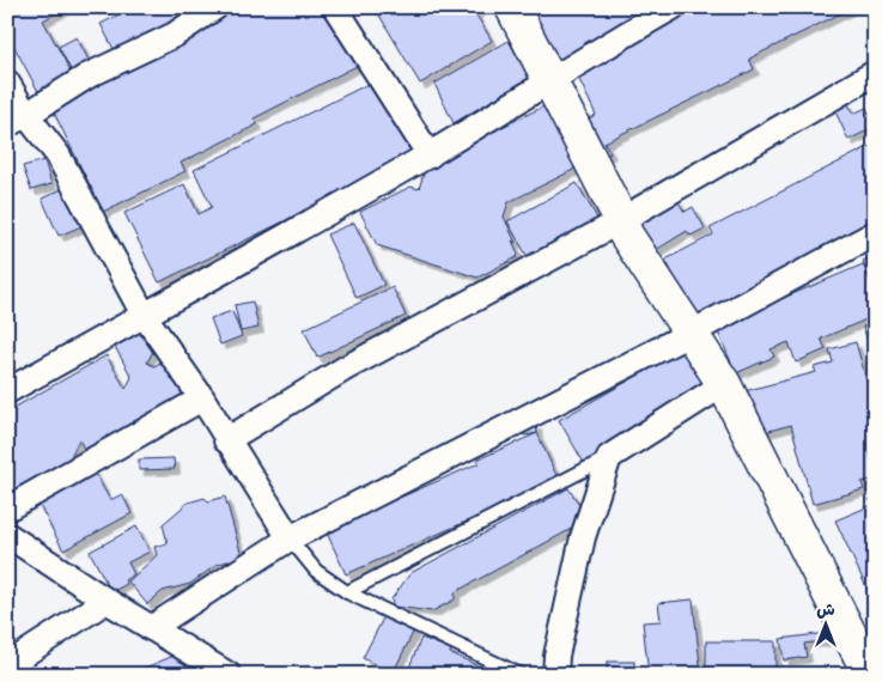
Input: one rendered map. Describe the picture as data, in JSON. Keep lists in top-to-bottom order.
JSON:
{
  "north": "top"
}
